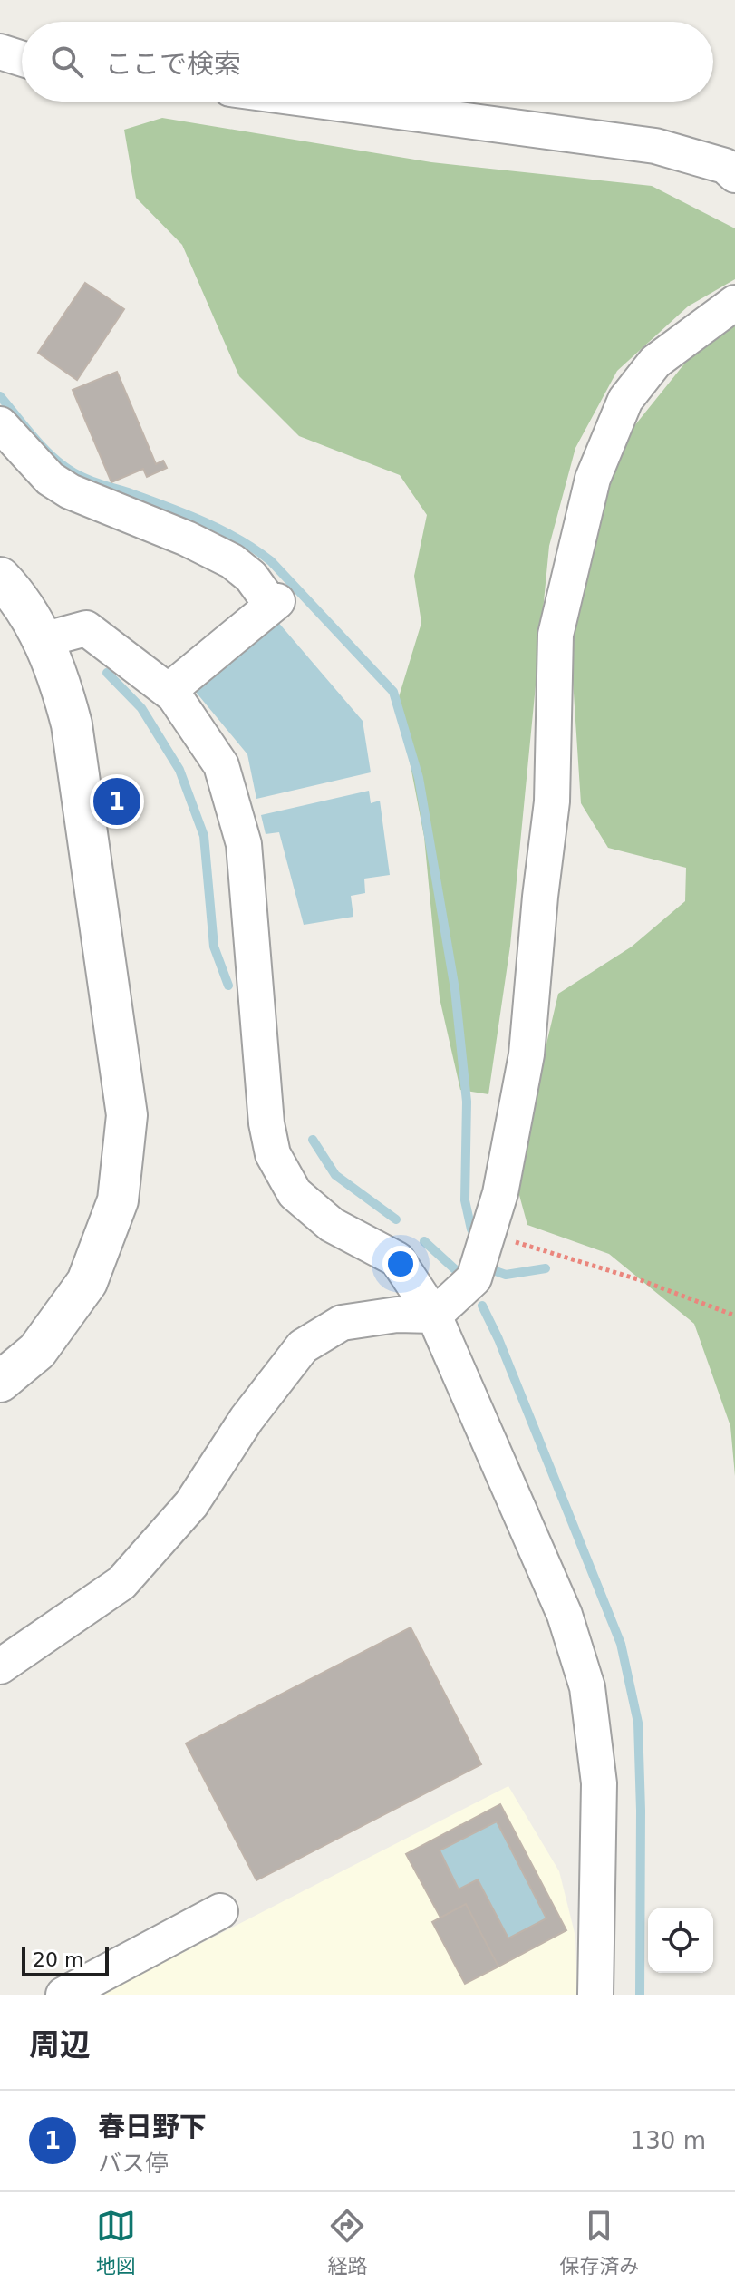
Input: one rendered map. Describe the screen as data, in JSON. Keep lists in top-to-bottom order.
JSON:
{
  "scale_bar": "20 m",
  "page": {
    "search": "ここで検索",
    "pins": "1",
    "scale": "20 m",
    "heading": "周辺",
    "list": [
      {
        "mark": "1",
        "name": "春日野下",
        "note": "バス停",
        "value": "130 m"
      }
    ],
    "nav": ["地図", "経路", "保存済み"]
  }
}
